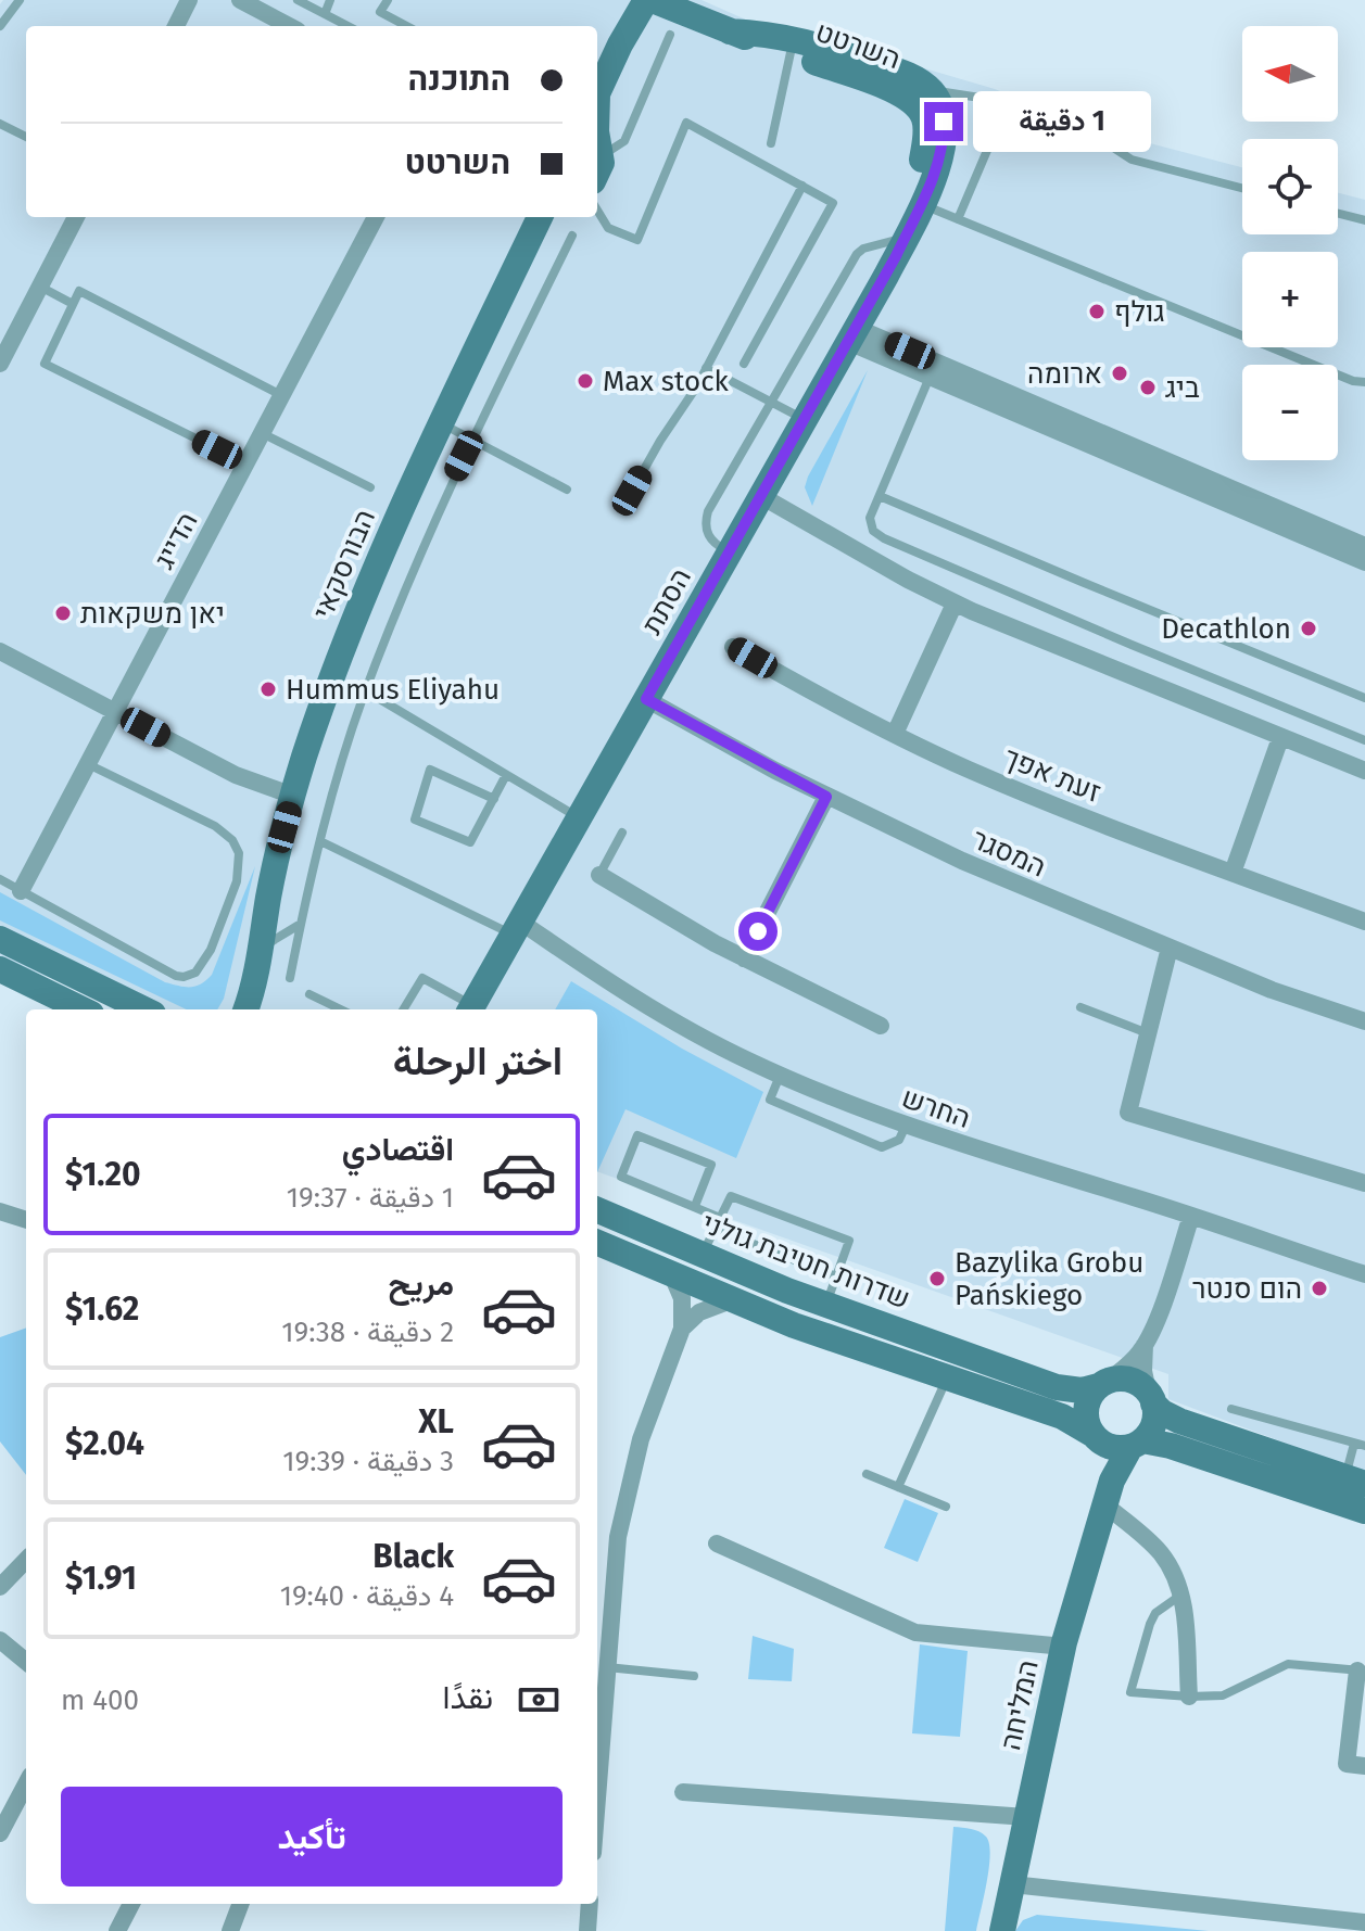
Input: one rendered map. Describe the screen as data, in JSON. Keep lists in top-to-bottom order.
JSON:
{
  "streets": {
    "street": [
      "השרטט",
      "הדייג",
      "הבורסקאי",
      "הסתת",
      "זעת אפך",
      "המסגר",
      "החרש",
      "שדרות חטיבת גולני",
      "המליחה"
    ]
  },
  "crossings": [
    ["השרטט", "הסתת"],
    ["הסתת", "המסגר"],
    ["הסתת", "החרש"],
    ["שדרות חטיבת גולני", "המליחה"]
  ],
  "places": [
    "גולף",
    "ארומה",
    "Max stock",
    "ביג",
    "יאן משקאות",
    "Decathlon",
    "Hummus Eliyahu",
    "Bazylika Grobu Pańskiego",
    "הום סנטר"
  ],
  "north": "left",
  "page": {
    "map_buttons": ["+", "−"],
    "banner": ["התוכנה", "השרטט"],
    "bubble": "1 دقيقة",
    "heading": "اختر الرحلة",
    "list": [
      {
        "name": "اقتصادي",
        "note": "1 دقيقة · 19:37",
        "value": "$1.20"
      },
      {
        "name": "مريح",
        "note": "2 دقيقة · 19:38",
        "value": "$1.62"
      },
      {
        "name": "XL",
        "note": "3 دقيقة · 19:39",
        "value": "$2.04"
      },
      {
        "name": "Black",
        "note": "4 دقيقة · 19:40",
        "value": "$1.91"
      }
    ],
    "pay": ["نقدًا", "400 m"],
    "buttons": "تأكيد"
  }
}
